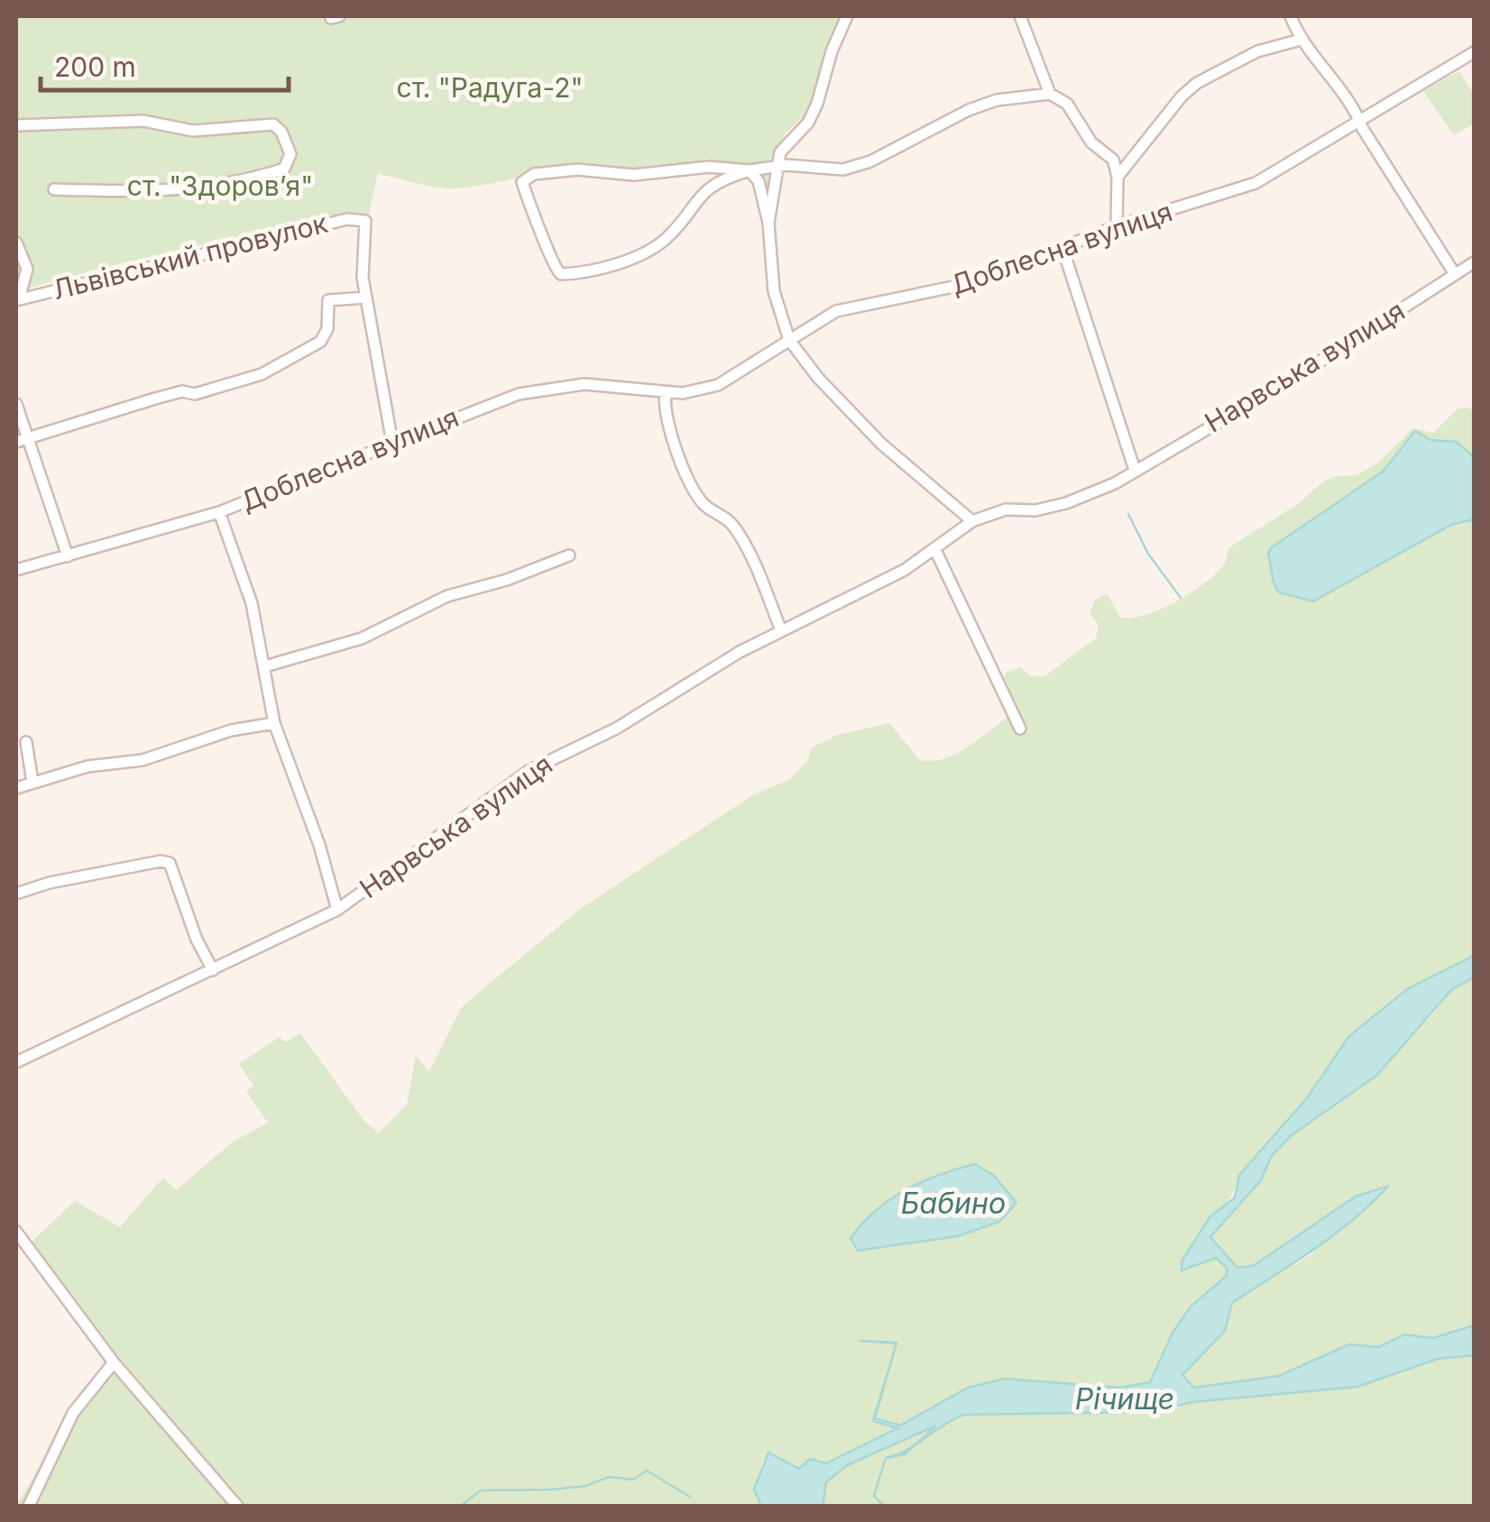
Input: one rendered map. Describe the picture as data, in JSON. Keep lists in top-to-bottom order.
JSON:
{
  "streets": {
    "street": ["Доблесна вулиця", "Львівський провулок", "Нарвська вулиця"]
  },
  "water": ["Бабино", "Річище"],
  "parks": ["ст. \"Радуга-2\"", "ст. \"Здоров’я\""],
  "scale_bar": "200 m"
}
